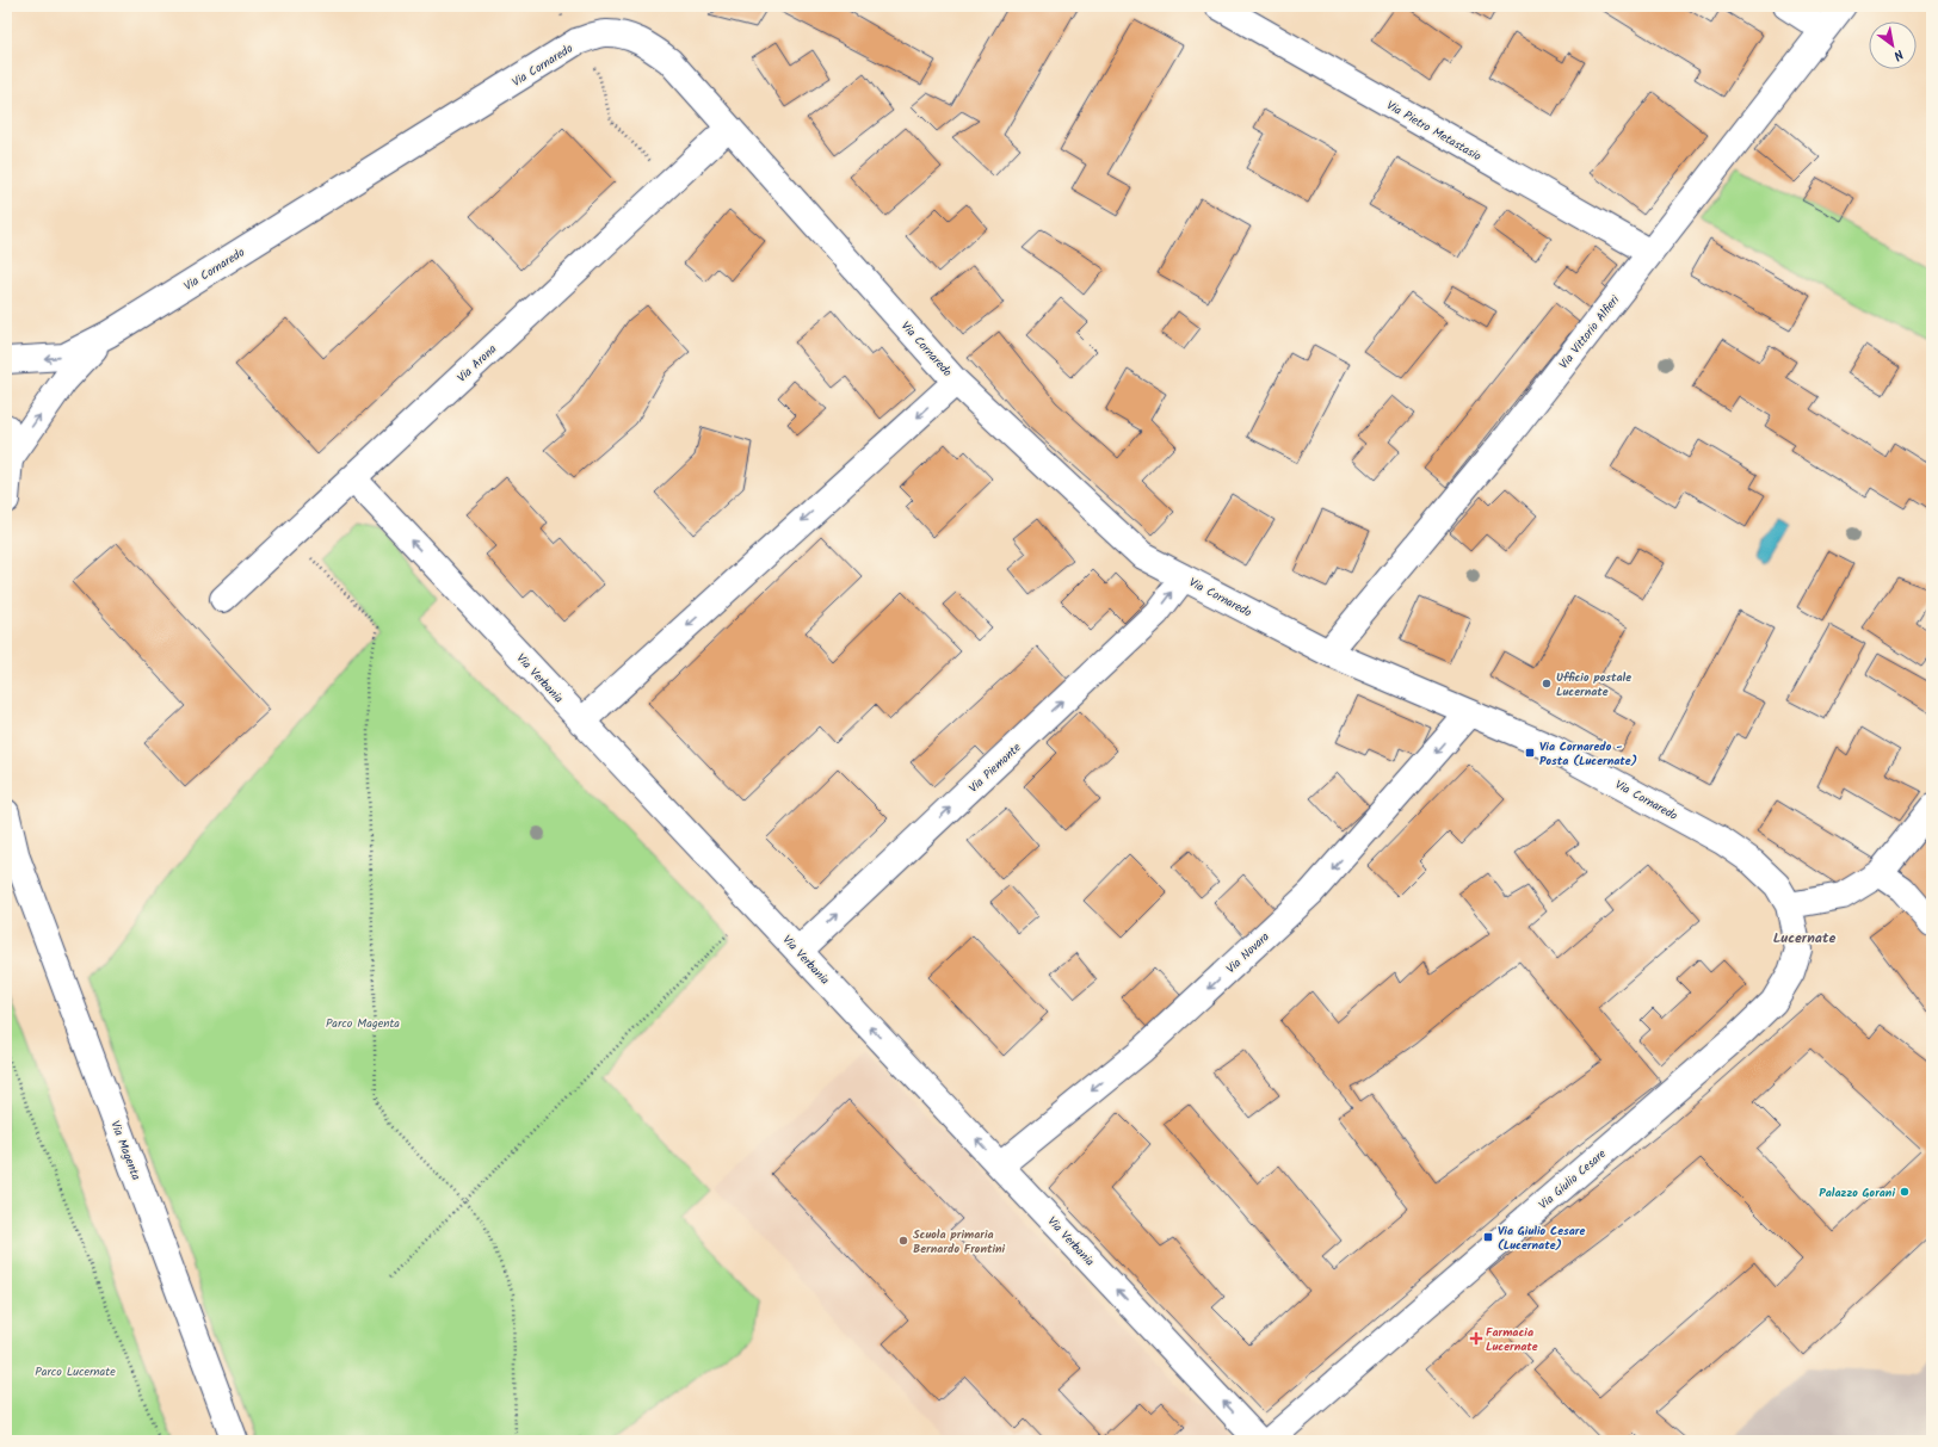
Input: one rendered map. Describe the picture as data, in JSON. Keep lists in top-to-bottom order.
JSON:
{
  "streets": {
    "street": [
      "Via Cornaredo",
      "Via Pietro Metastasio",
      "Via Vittorio Alfieri",
      "Via Arona",
      "Via Verbania",
      "Via Piemonte",
      "Via Novara",
      "Via Magenta",
      "Via Giulio Cesare"
    ]
  },
  "crossings": [
    ["Via Cornaredo", "Via Vittorio Alfieri"],
    ["Via Cornaredo", "Via Arona"],
    ["Via Cornaredo", "Via Piemonte"],
    ["Via Cornaredo", "Via Novara"],
    ["Via Cornaredo", "Via Giulio Cesare"],
    ["Via Pietro Metastasio", "Via Vittorio Alfieri"],
    ["Via Arona", "Via Verbania"],
    ["Via Verbania", "Via Piemonte"],
    ["Via Verbania", "Via Novara"]
  ],
  "one_way": ["Via Verbania", "Via Piemonte", "Via Novara"],
  "districts": ["Lucernate"],
  "parks": ["Parco Magenta", "Parco Lucernate"],
  "places": {
    "other": ["Ufficio postale Lucernate", "Palazzo Gorani", "Scuola primaria Bernardo Frontini"],
    "transit": ["Via Cornaredo - Posta (Lucernate)", "Via Giulio Cesare (Lucernate)"],
    "health": ["Farmacia Lucernate"]
  },
  "north": "bottom right"
}
